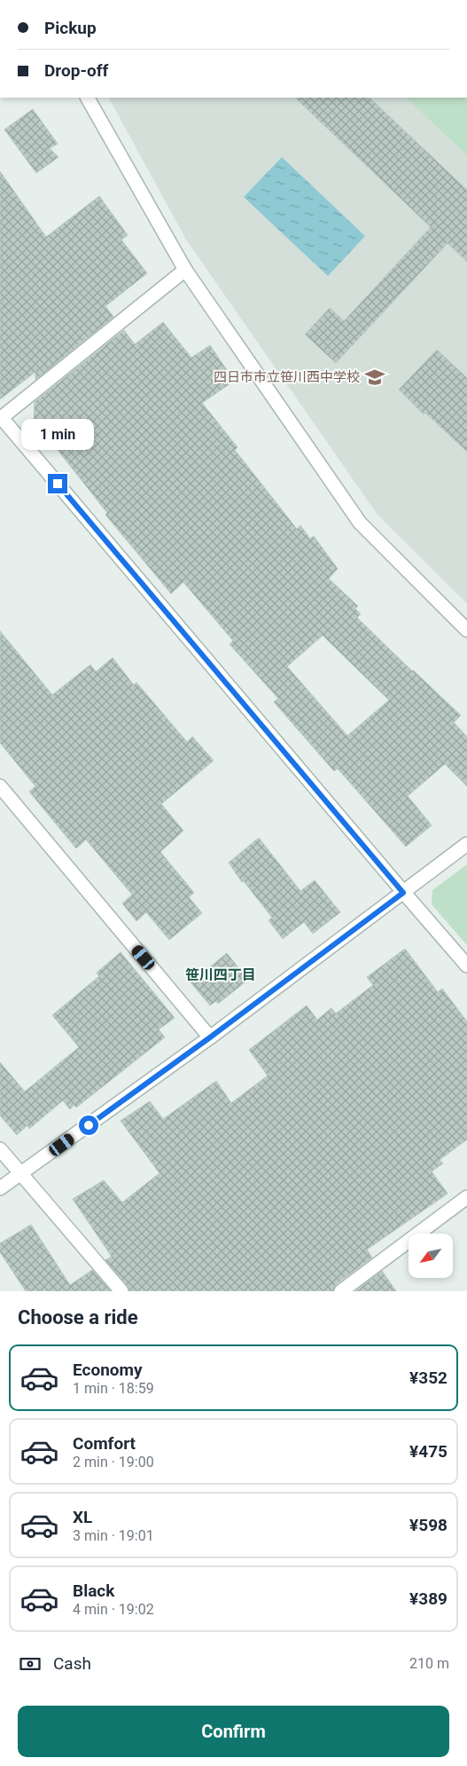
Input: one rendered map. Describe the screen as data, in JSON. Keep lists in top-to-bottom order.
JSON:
{
  "districts": ["笹川四丁目"],
  "places": {
    "school or university": ["四日市市立笹川西中学校"]
  },
  "north": "bottom left",
  "page": {
    "banner": ["Pickup", "Drop-off"],
    "bubble": "1 min",
    "heading": "Choose a ride",
    "list": [
      {
        "name": "Economy",
        "note": "1 min · 18:59",
        "value": "¥352"
      },
      {
        "name": "Comfort",
        "note": "2 min · 19:00",
        "value": "¥475"
      },
      {
        "name": "XL",
        "note": "3 min · 19:01",
        "value": "¥598"
      },
      {
        "name": "Black",
        "note": "4 min · 19:02",
        "value": "¥389"
      }
    ],
    "pay": ["Cash", "210 m"],
    "buttons": "Confirm"
  }
}
